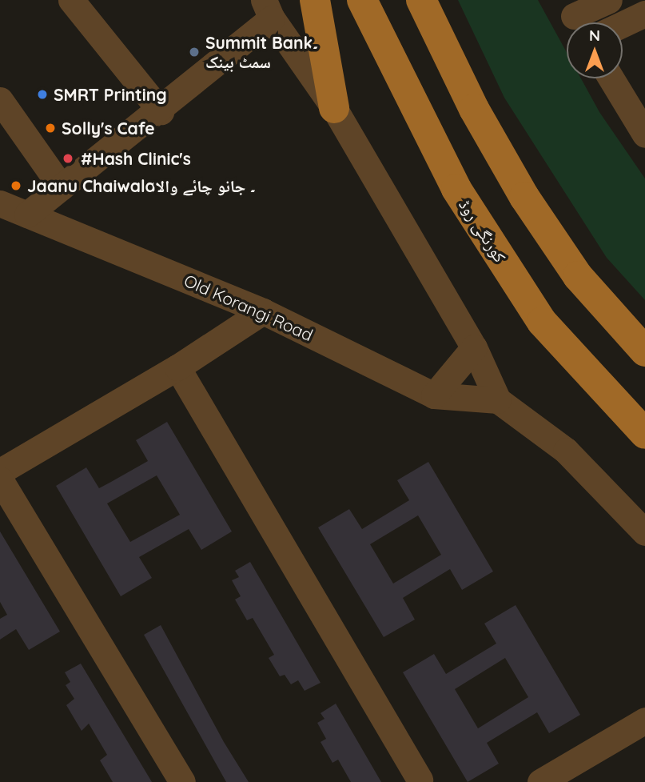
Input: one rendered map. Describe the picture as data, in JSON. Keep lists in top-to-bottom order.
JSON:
{
  "streets": {
    "main road": ["کورنگی روڈ"],
    "street": ["Old Korangi Road"]
  },
  "places": [
    "Summit Bank۔ سمٹ بینک",
    "SMRT Printing",
    "Solly's Cafe",
    "#Hash Clinic's",
    "Jaanu Chaiwala۔ جانو چائے والا"
  ],
  "north": "top"
}
